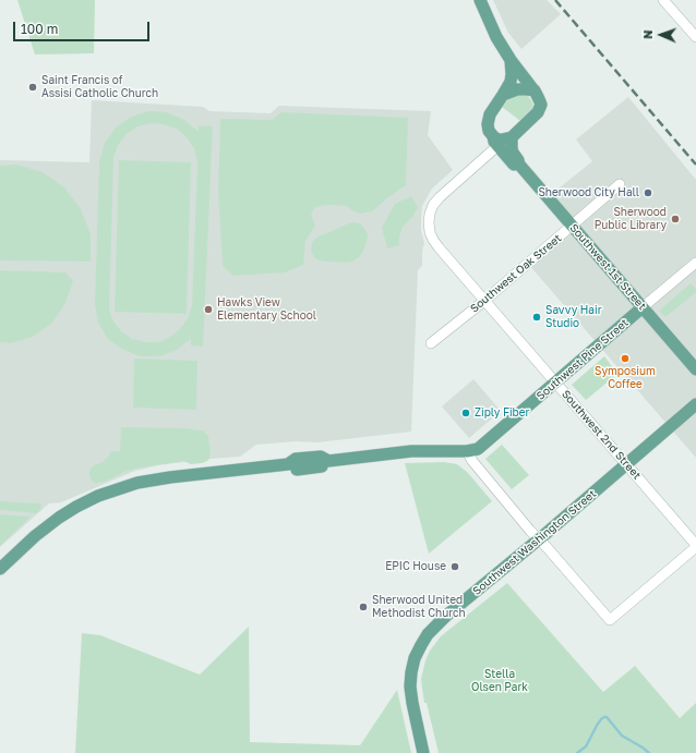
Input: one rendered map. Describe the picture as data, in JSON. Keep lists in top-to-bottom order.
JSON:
{
  "streets": {
    "main road": ["Southwest 1st Street", "Southwest Pine Street", "Southwest Washington Street"],
    "street": ["Southwest Oak Street", "Southwest 2nd Street"]
  },
  "crossings": [
    ["Southwest 1st Street", "Southwest Oak Street"],
    ["Southwest 1st Street", "Southwest Pine Street"],
    ["Southwest 1st Street", "Southwest 2nd Street"],
    ["Southwest Oak Street", "Southwest 2nd Street"],
    ["Southwest Pine Street", "Southwest 2nd Street"],
    ["Southwest 2nd Street", "Southwest Washington Street"]
  ],
  "parks": ["Stella Olsen Park"],
  "places": [
    "Saint Francis of Assisi Catholic Church",
    "Sherwood City Hall",
    "Sherwood Public Library",
    "Hawks View Elementary School",
    "Savvy Hair Studio",
    "Symposium Coffee",
    "Ziply Fiber",
    "EPIC House",
    "Sherwood United Methodist Church"
  ],
  "scale_bar": "100 m",
  "north": "left"
}
